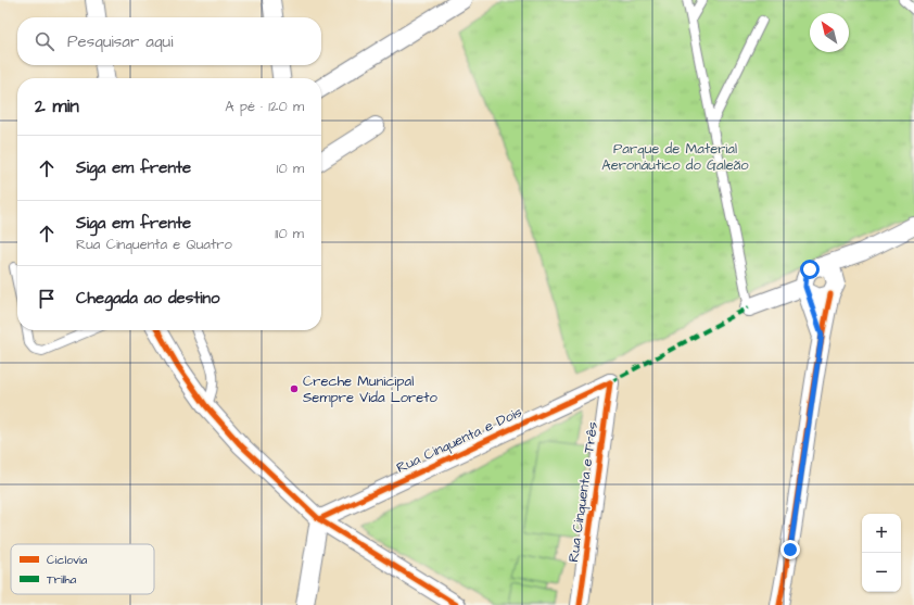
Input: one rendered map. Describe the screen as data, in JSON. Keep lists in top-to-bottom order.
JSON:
{
  "streets": {
    "street": ["Rua Cinquenta e Dois", "Rua Cinquenta e Três"]
  },
  "crossings": [
    ["Rua Cinquenta e Dois", "Rua Cinquenta e Três"]
  ],
  "parks": ["Parque de Material Aeronáutico do Galeão"],
  "places": ["Creche Municipal Sempre Vida Loreto"],
  "legend": ["Ciclovia", "Trilha"],
  "north": "top left",
  "page": {
    "search": "Pesquisar aqui",
    "heading": ["2 min", "A pé · 120 m"],
    "list": [
      ["Siga em frente", "10 m"],
      ["Siga em frente", "Rua Cinquenta e Quatro", "110 m"],
      "Chegada ao destino"
    ],
    "map_buttons": ["+", "−"]
  }
}
